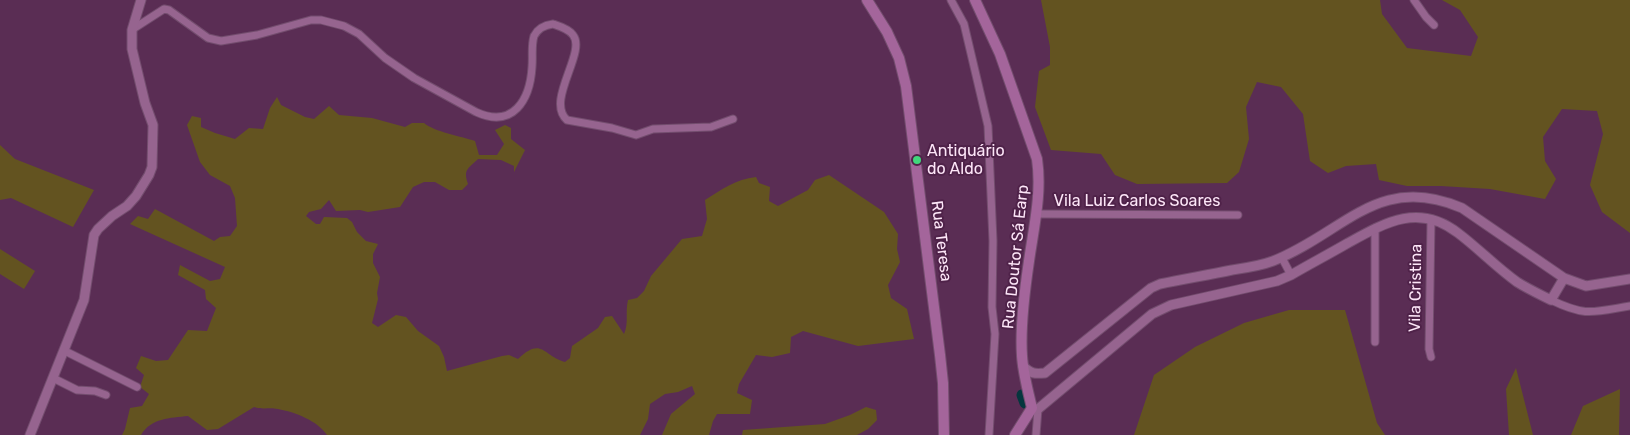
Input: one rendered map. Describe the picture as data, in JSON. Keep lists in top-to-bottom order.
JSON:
{
  "streets": {
    "main road": ["Rua Teresa", "Rua Doutor Sá Earp"],
    "street": ["Vila Luiz Carlos Soares", "Vila Cristina"]
  },
  "crossings": [
    ["Vila Luiz Carlos Soares", "Rua Doutor Sá Earp"]
  ],
  "places": ["Antiquário do Aldo"]
}
